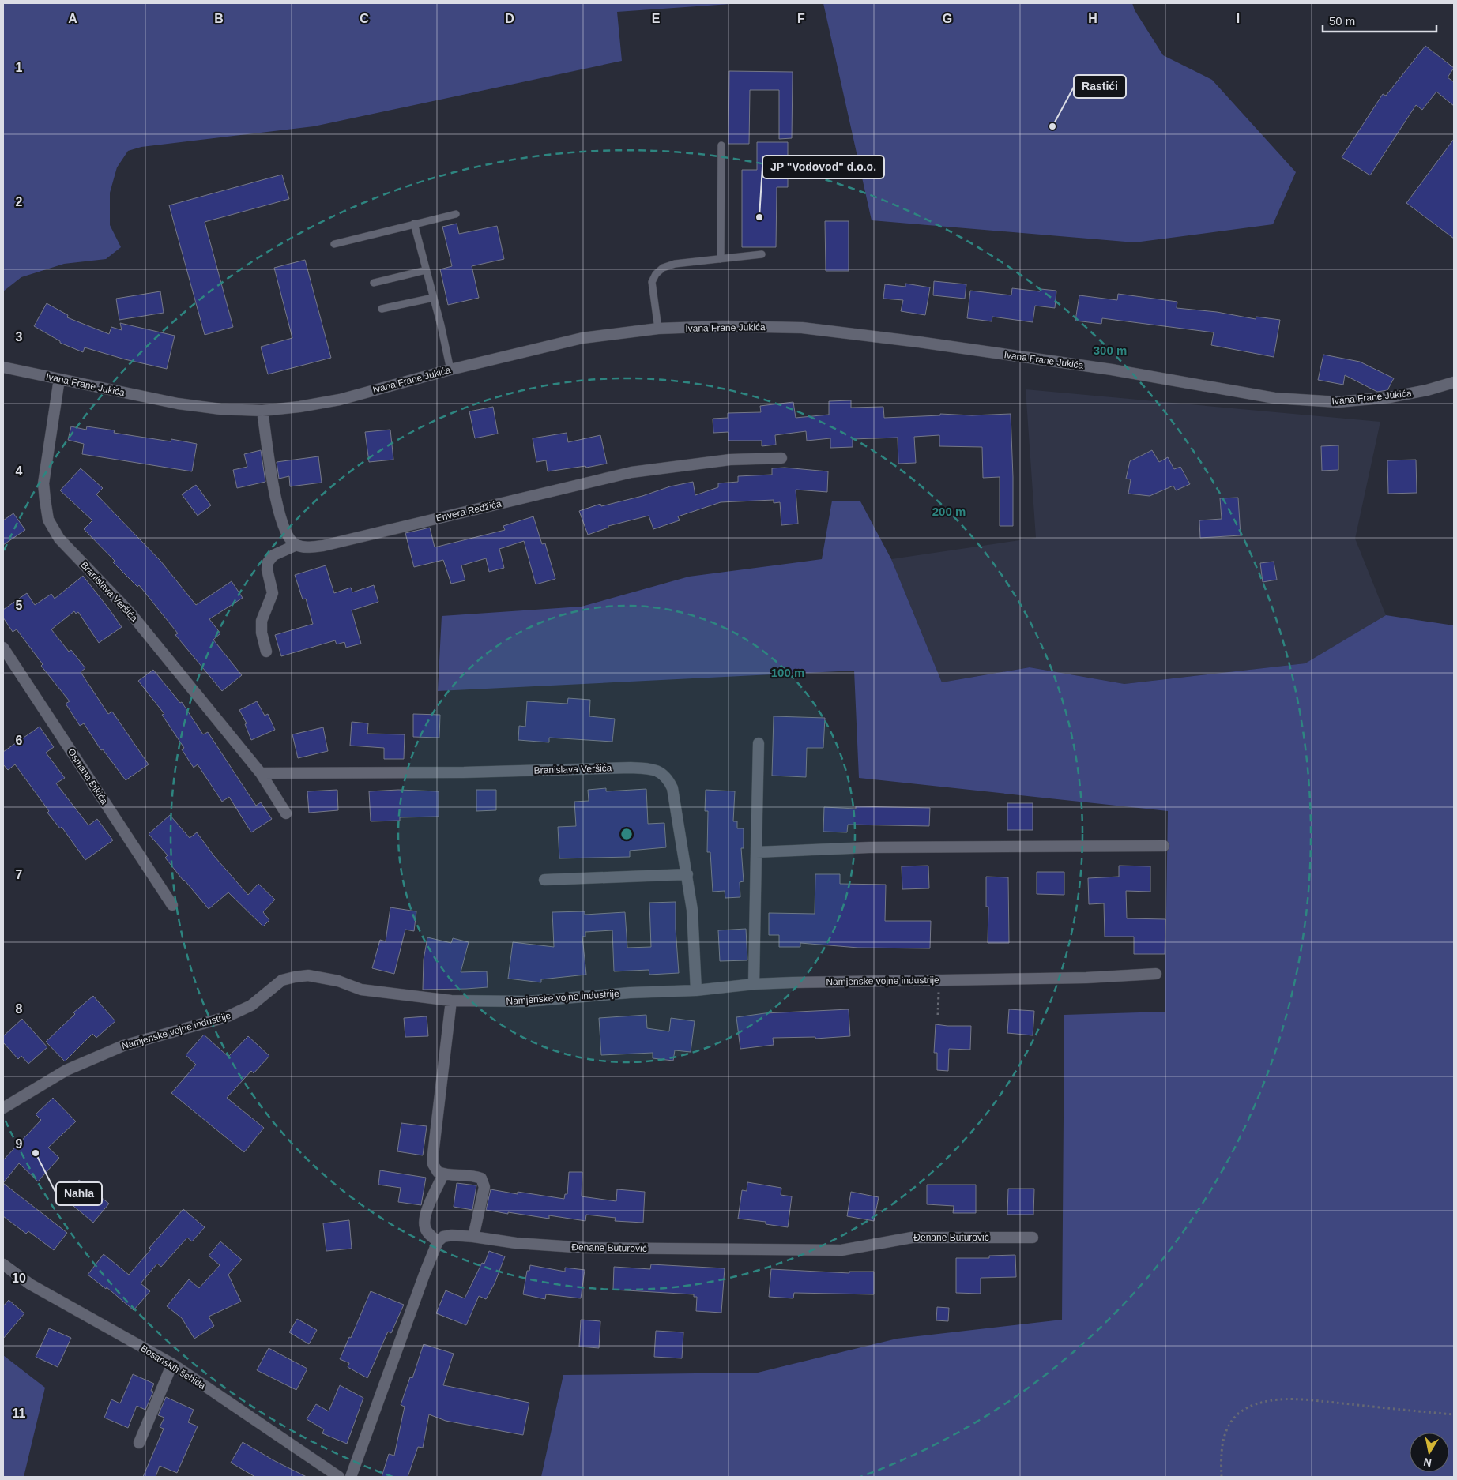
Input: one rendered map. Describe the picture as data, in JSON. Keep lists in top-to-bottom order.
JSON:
{
  "streets": {
    "street": [
      "Ivana Frane Jukića",
      "Envera Redžića",
      "Branislava Veršića",
      "Osmana Đikića",
      "Namjenske vojne industrije",
      "Đenane Buturović",
      "Bosanskih šehida"
    ]
  },
  "crossings": [
    ["Ivana Frane Jukića", "Branislava Veršića"],
    ["Branislava Veršića", "Namjenske vojne industrije"]
  ],
  "places": ["Rastići", "JP \"Vodovod\" d.o.o.", "Nahla"],
  "scale_bar": "50 m",
  "north": "bottom",
  "grid": {
    "columns": [
      "A",
      "B",
      "C",
      "D",
      "E",
      "F",
      "G",
      "H",
      "I"
    ],
    "rows": [
      "1",
      "2",
      "3",
      "4",
      "5",
      "6",
      "7",
      "8",
      "9",
      "10",
      "11"
    ]
  },
  "rings": ["300 m", "200 m", "100 m"]
}
